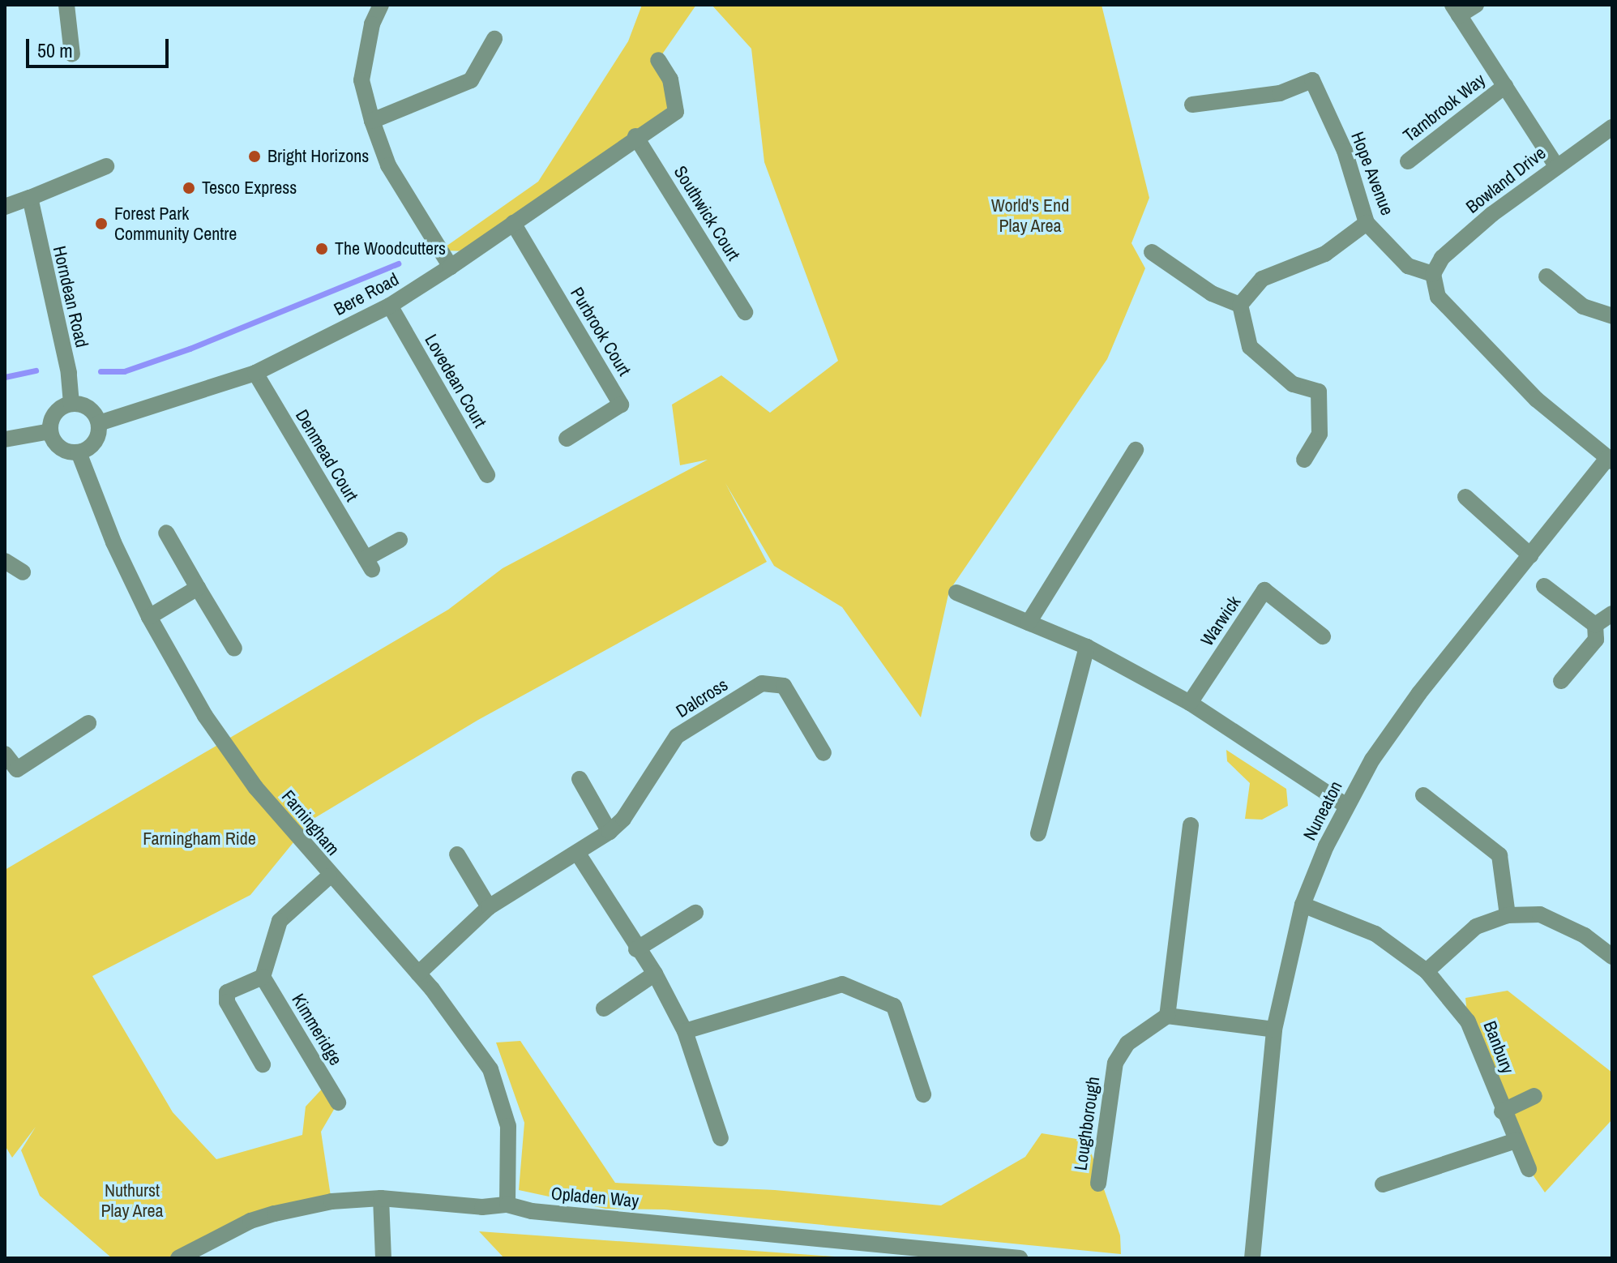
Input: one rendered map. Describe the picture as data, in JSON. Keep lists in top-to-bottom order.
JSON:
{
  "streets": {
    "street": [
      "Tarnbrook Way",
      "Hope Avenue",
      "Bowland Drive",
      "Southwick Court",
      "Bere Road",
      "Horndean Road",
      "Purbrook Court",
      "Lovedean Court",
      "Denmead Court",
      "Warwick",
      "Dalcross",
      "Nuneaton",
      "Farningham",
      "Kimmeridge",
      "Banbury",
      "Loughborough",
      "Opladen Way"
    ]
  },
  "crossings": [
    ["Tarnbrook Way", "Bowland Drive"],
    ["Hope Avenue", "Bowland Drive"],
    ["Southwick Court", "Bere Road"],
    ["Bere Road", "Horndean Road"],
    ["Bere Road", "Purbrook Court"],
    ["Bere Road", "Lovedean Court"],
    ["Bere Road", "Denmead Court"],
    ["Bere Road", "Farningham"],
    ["Horndean Road", "Farningham"],
    ["Dalcross", "Farningham"],
    ["Nuneaton", "Banbury"],
    ["Farningham", "Opladen Way"]
  ],
  "parks": ["World's End Play Area", "Farningham Ride", "Nuthurst Play Area"],
  "places": [
    "Bright Horizons",
    "Tesco Express",
    "Forest Park Community Centre",
    "The Woodcutters"
  ],
  "scale_bar": "50 m"
}
